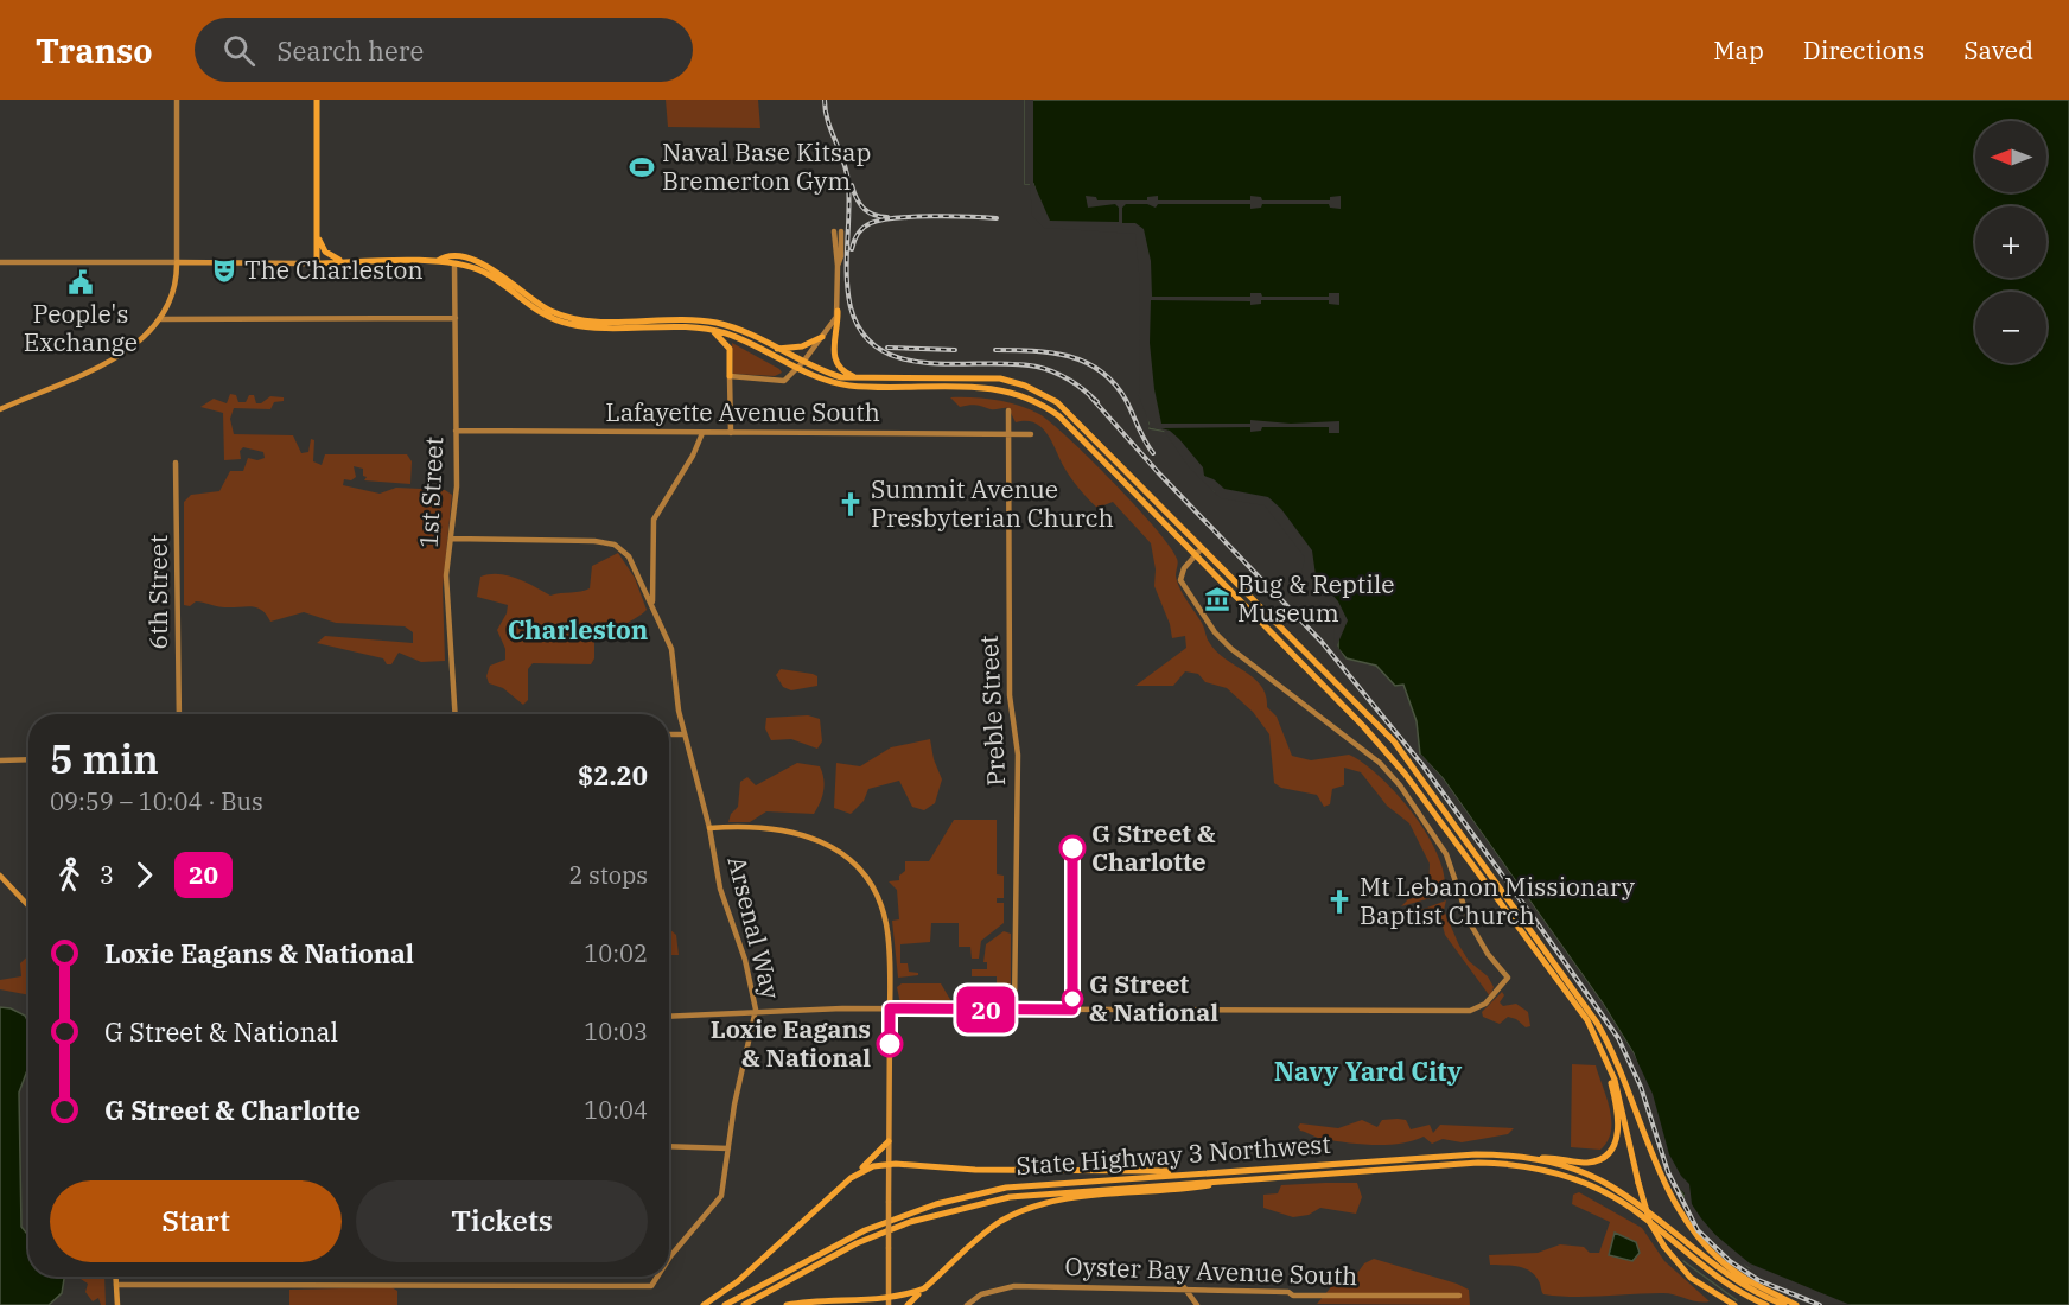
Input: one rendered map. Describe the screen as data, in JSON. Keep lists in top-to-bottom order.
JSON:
{
  "streets": {
    "highway": ["State Highway 3 Northwest"],
    "street": [
      "Lafayette Avenue South",
      "1st Street",
      "6th Street",
      "Preble Street",
      "Arsenal Way",
      "Oyster Bay Avenue South"
    ]
  },
  "crossings": [
    ["Lafayette Avenue South", "1st Street"],
    ["Lafayette Avenue South", "Preble Street"]
  ],
  "districts": ["Charleston", "Navy Yard City"],
  "places": {
    "sports": ["Naval Base Kitsap Bremerton Gym"],
    "theatre": ["The Charleston"],
    "public building": ["People's Exchange"],
    "church": ["Summit Avenue Presbyterian Church", "Mt Lebanon Missionary Baptist Church"],
    "museum": ["Bug & Reptile Museum"],
    "other": ["G Street & Charlotte", "G Street & National", "Loxie Eagans & National"]
  },
  "lines": ["bus line 20"],
  "north": "left",
  "page": {
    "header": "Transo",
    "search": "Search here",
    "nav": ["Map", "Directions", "Saved"],
    "on_map": "20",
    "map_buttons": ["+", "−"],
    "heading": ["5 min", "09:59 – 10:04 · Bus", "$2.20"],
    "legs": ["3", "20", "2 stops"],
    "list": [
      {
        "name": "Loxie Eagans & National",
        "value": "10:02"
      },
      {
        "name": "G Street & National",
        "value": "10:03"
      },
      {
        "name": "G Street & Charlotte",
        "value": "10:04"
      }
    ],
    "buttons": ["Start", "Tickets"]
  }
}
